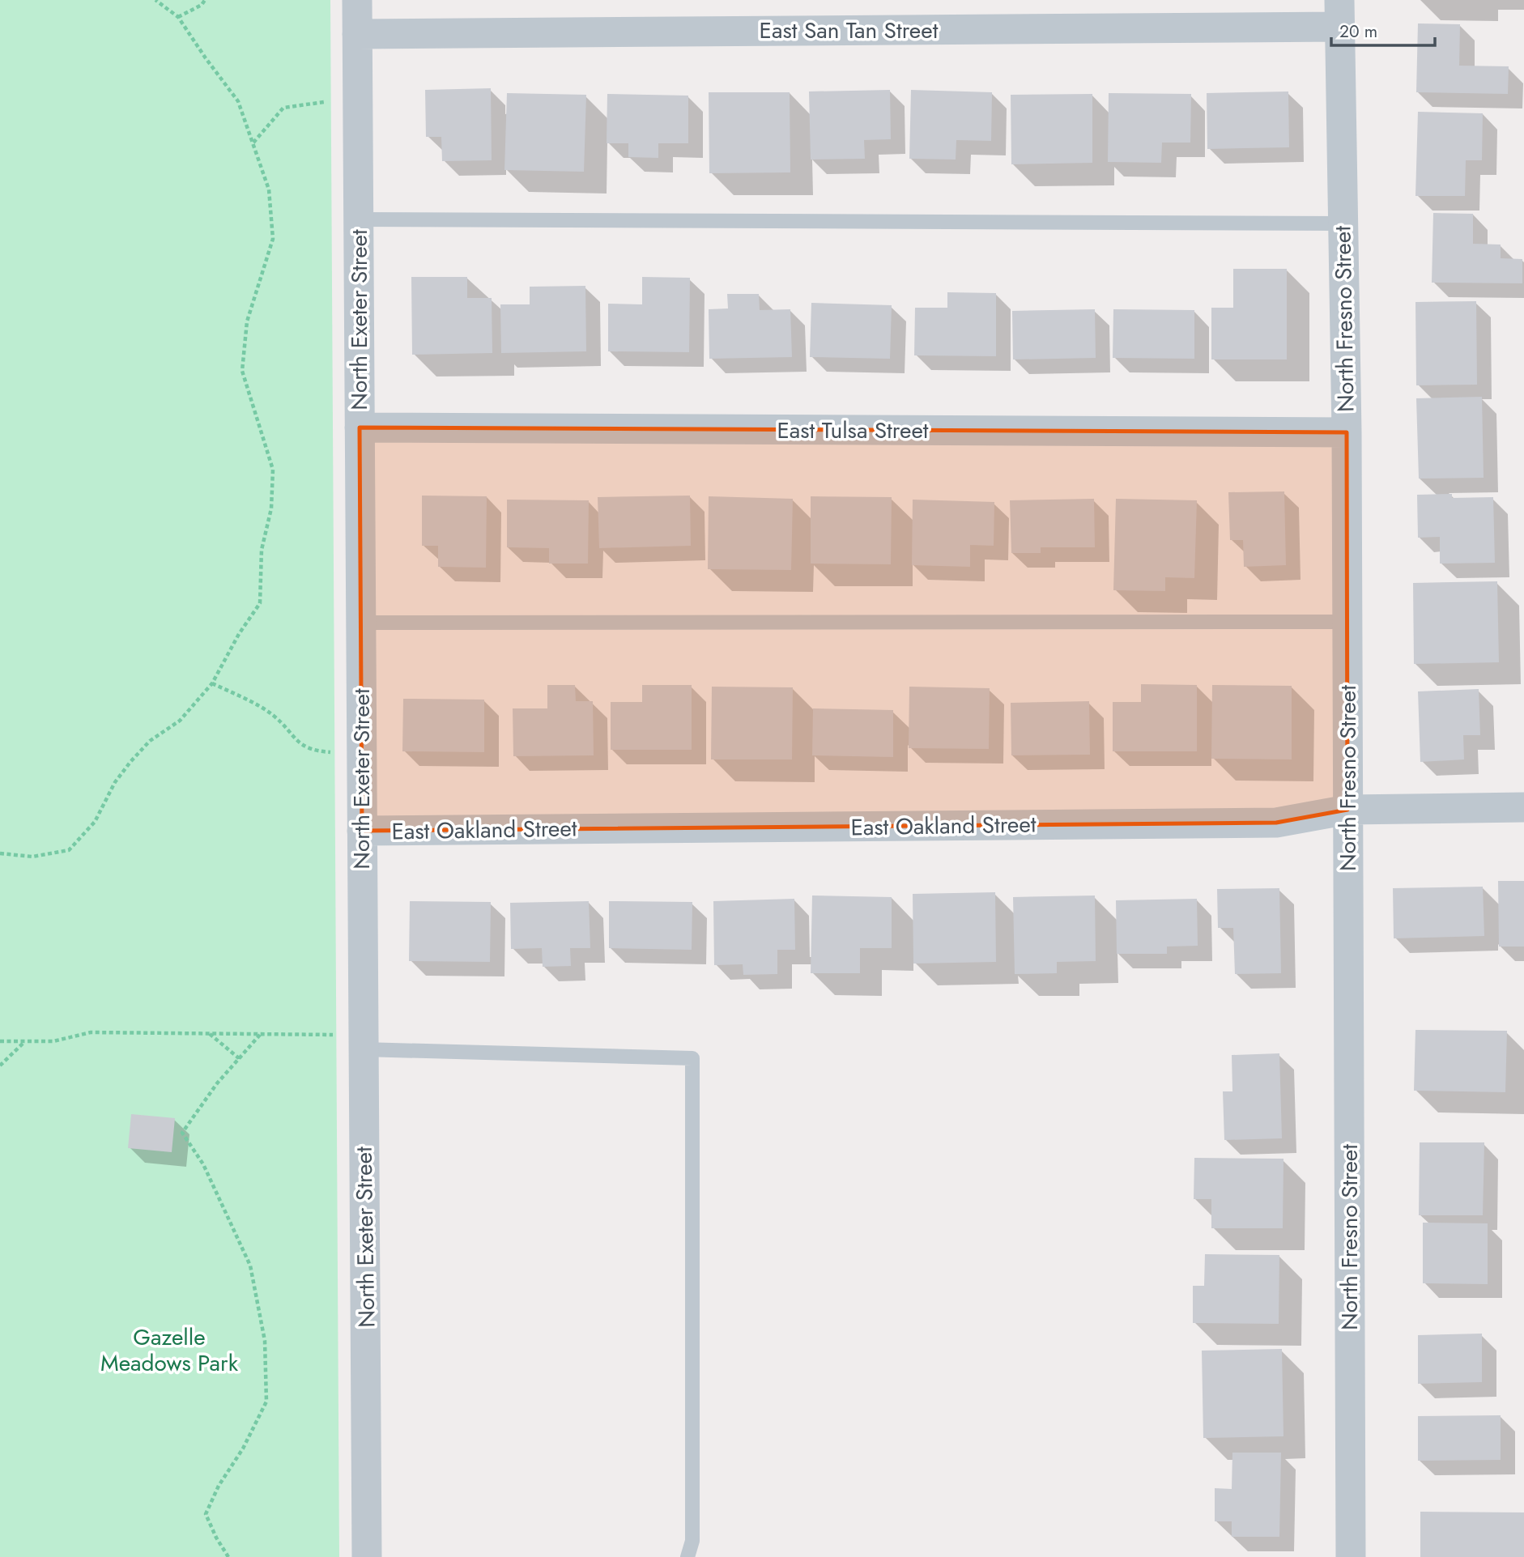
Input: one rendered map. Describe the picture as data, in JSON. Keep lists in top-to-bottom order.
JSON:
{
  "streets": {
    "street": [
      "East San Tan Street",
      "North Fresno Street",
      "North Exeter Street",
      "East Tulsa Street",
      "East Oakland Street"
    ]
  },
  "crossings": [
    ["East San Tan Street", "North Fresno Street"],
    ["East San Tan Street", "North Exeter Street"],
    ["North Fresno Street", "East Tulsa Street"],
    ["North Fresno Street", "East Oakland Street"],
    ["North Exeter Street", "East Tulsa Street"],
    ["North Exeter Street", "East Oakland Street"]
  ],
  "parks": ["Gazelle Meadows Park"],
  "scale_bar": "20 m"
}
